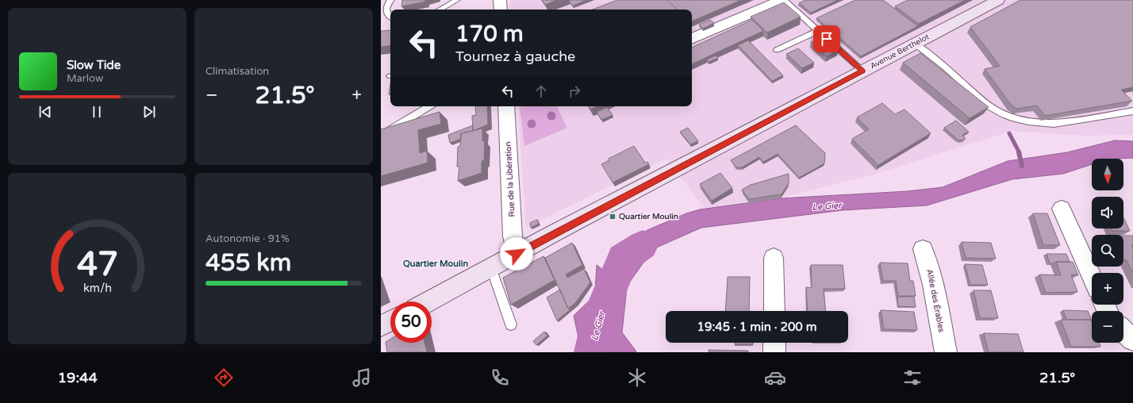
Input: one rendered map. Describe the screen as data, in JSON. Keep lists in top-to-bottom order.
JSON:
{
  "streets": {
    "main road": ["Avenue Berthelot"],
    "street": ["Rue de la Libération", "Allée des Érables"]
  },
  "crossings": [
    ["Avenue Berthelot", "Rue de la Libération"]
  ],
  "districts": ["Quartier Moulin"],
  "water": ["Le Gier"],
  "places": {
    "transit": ["Quartier Moulin"]
  },
  "north": "bottom",
  "page": {
    "tile": [
      "Climatisation",
      ["Autonomie · 91%", "455 km"]
    ],
    "turn": ["170 m", "Tournez à gauche"],
    "song": ["Slow Tide", "Marlow"],
    "heat": ["−", "21.5°", "+"],
    "map_buttons": ["+", "−"],
    "limit": "50",
    "trip": "19:45 · 1 min · 200 m",
    "tabs": ["19:44", "21.5°"],
    "gauge": ["47", "km/h"]
  }
}
